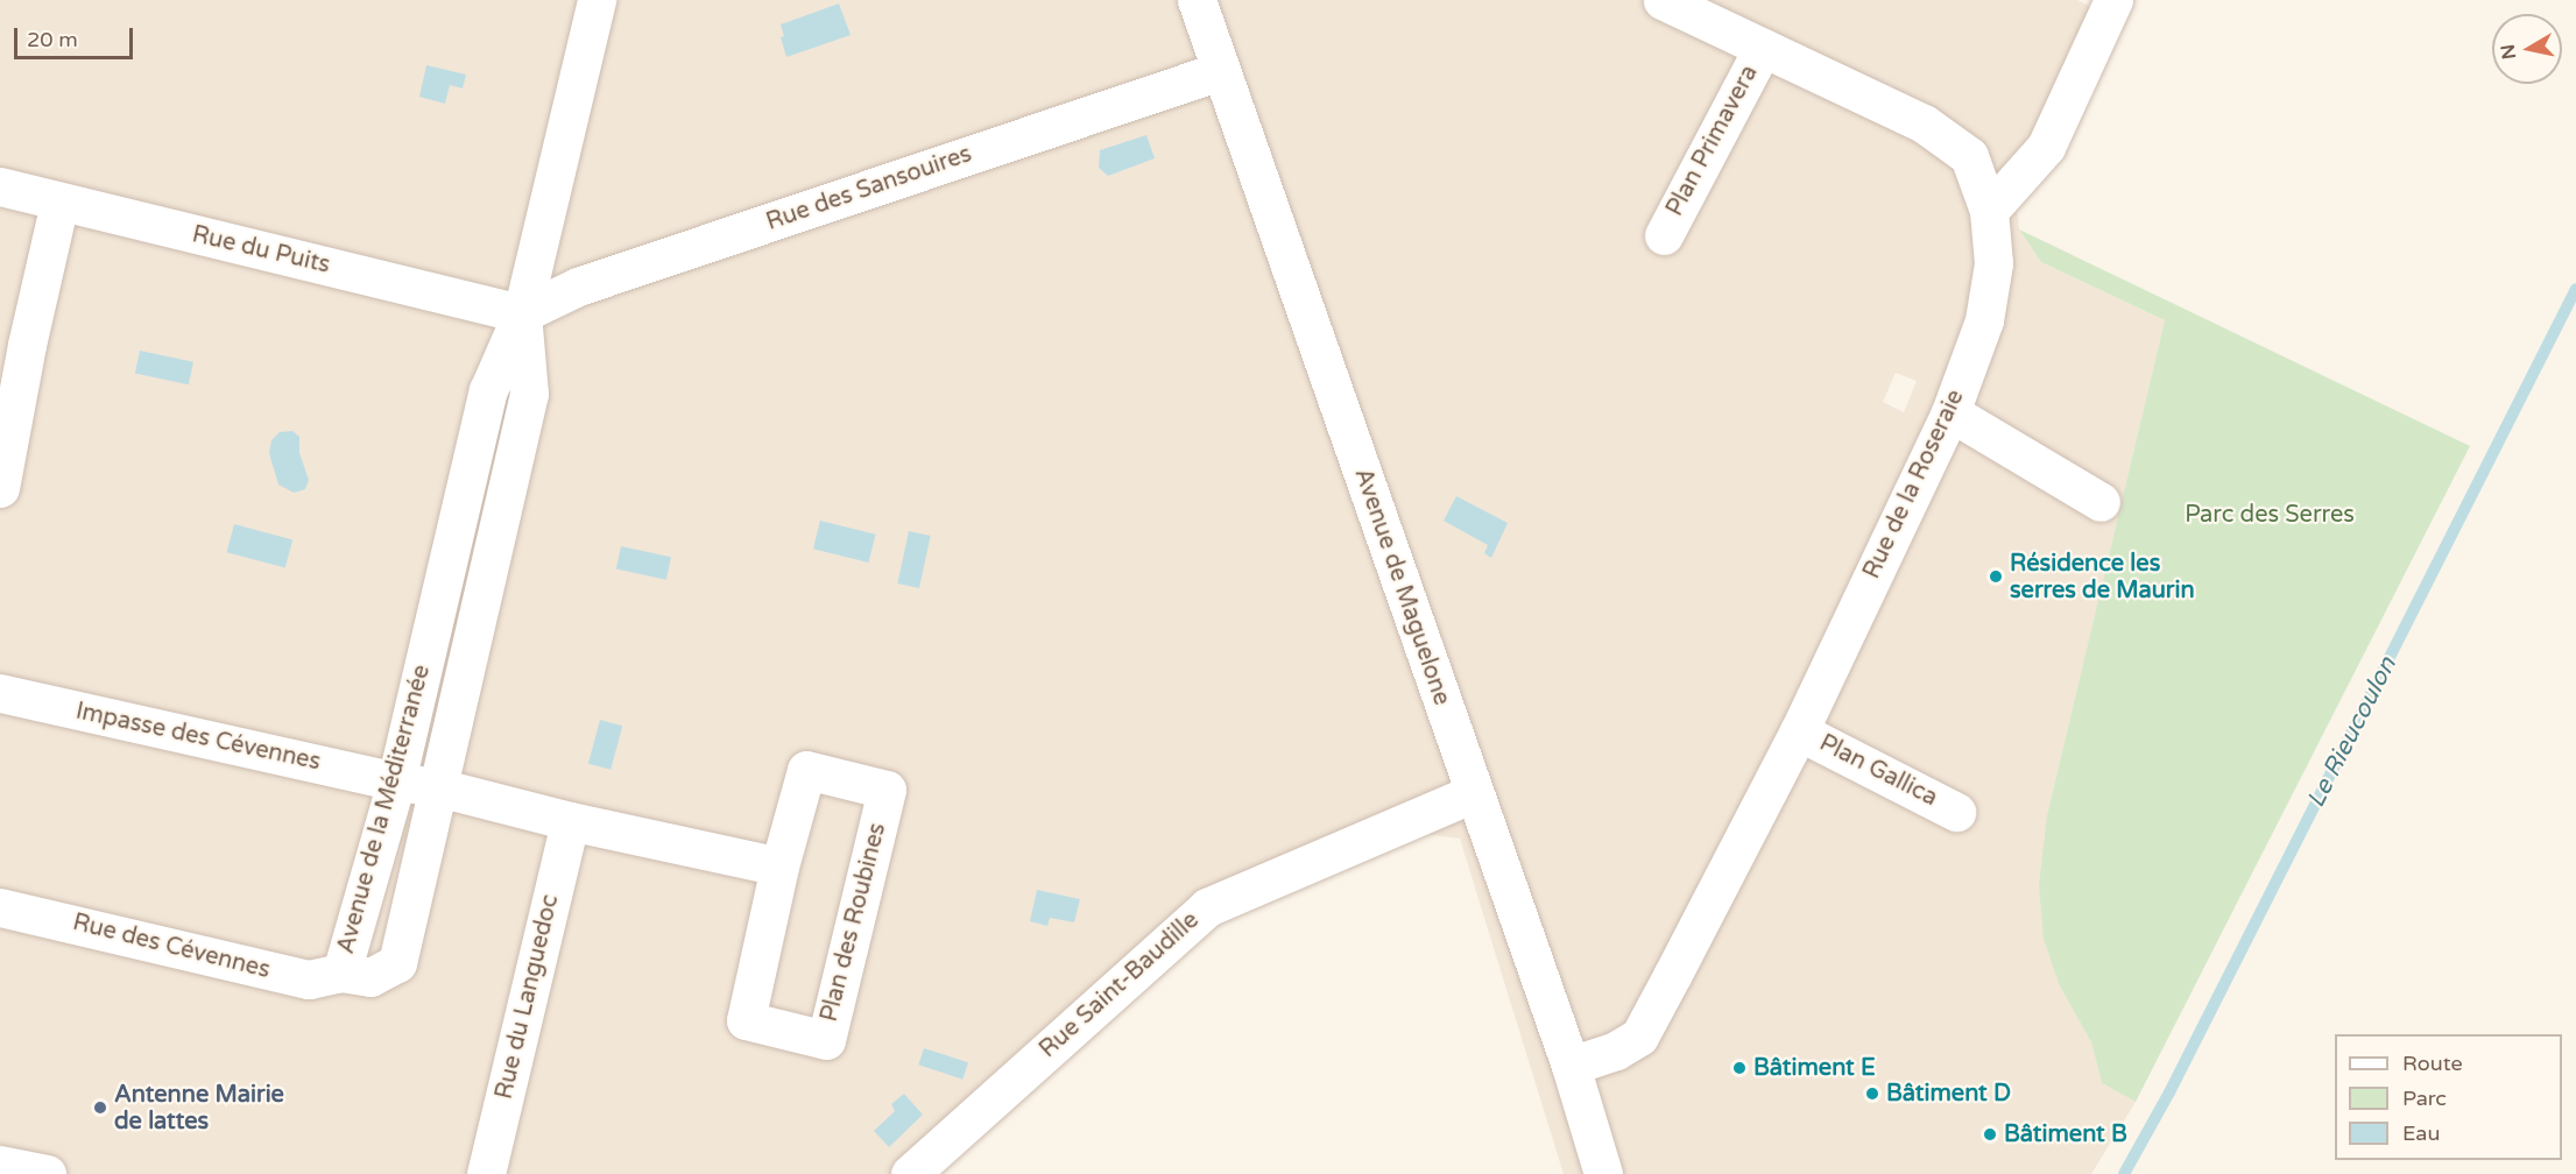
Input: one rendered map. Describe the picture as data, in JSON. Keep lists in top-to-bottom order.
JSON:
{
  "streets": {
    "street": [
      "Plan Primavera",
      "Rue des Sansouires",
      "Rue du Puits",
      "Rue de la Roseraie",
      "Avenue de Maguelone",
      "Impasse des Cévennes",
      "Plan Gallica",
      "Avenue de la Méditerranée",
      "Plan des Roubines",
      "Rue des Cévennes",
      "Rue Saint-Baudille",
      "Rue du Languedoc"
    ]
  },
  "crossings": [
    ["Plan Primavera", "Rue de la Roseraie"],
    ["Rue des Sansouires", "Rue du Puits"],
    ["Rue des Sansouires", "Avenue de Maguelone"],
    ["Rue des Sansouires", "Avenue de la Méditerranée"],
    ["Rue du Puits", "Avenue de la Méditerranée"],
    ["Rue de la Roseraie", "Avenue de Maguelone"],
    ["Rue de la Roseraie", "Plan Gallica"],
    ["Avenue de Maguelone", "Rue Saint-Baudille"],
    ["Impasse des Cévennes", "Avenue de la Méditerranée"],
    ["Avenue de la Méditerranée", "Rue des Cévennes"]
  ],
  "water": ["Le Rieucoulon"],
  "parks": ["Parc des Serres"],
  "places": [
    "Résidence les serres de Maurin",
    "Bâtiment E",
    "Bâtiment D",
    "Antenne Mairie de lattes",
    "Bâtiment B"
  ],
  "legend": ["Route", "Parc", "Eau"],
  "scale_bar": "20 m",
  "north": "left"
}
